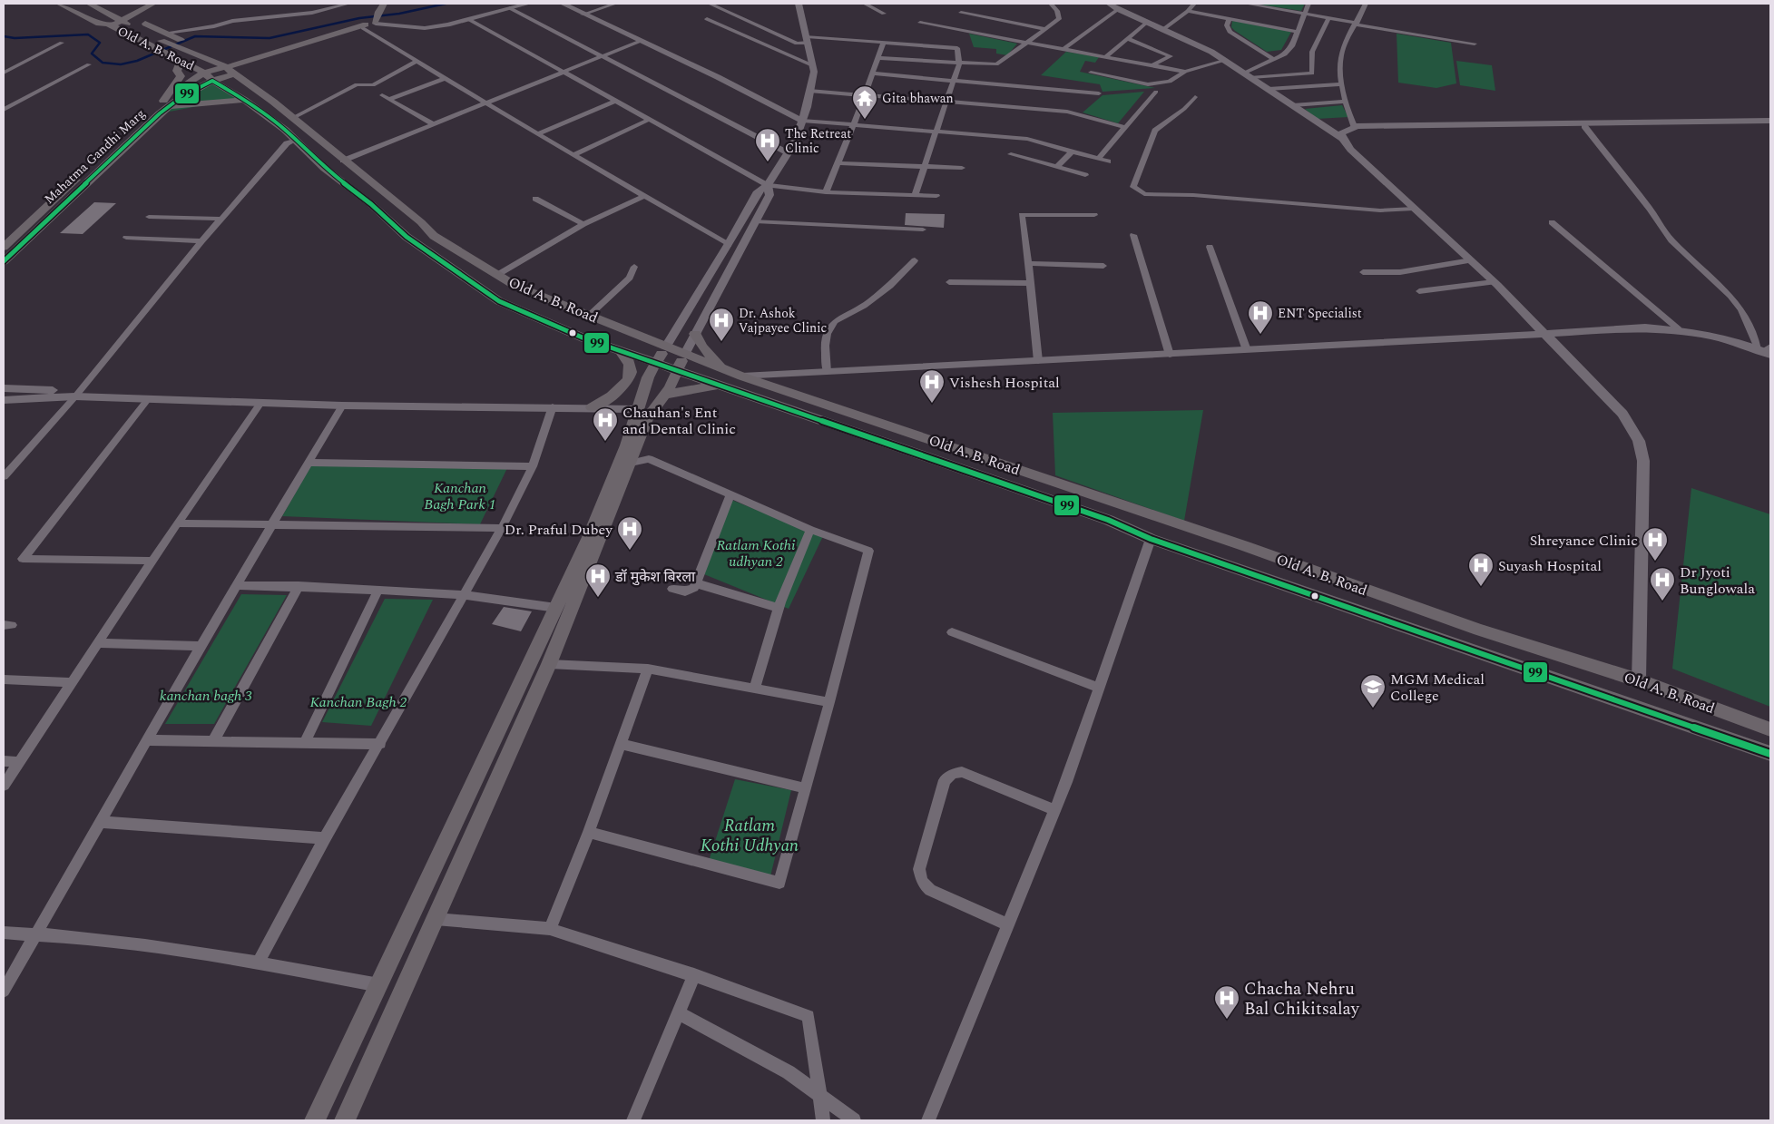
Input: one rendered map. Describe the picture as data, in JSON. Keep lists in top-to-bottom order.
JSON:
{
  "streets": {
    "main road": ["Old A. B. Road", "Mahatma Gandhi Marg"]
  },
  "crossings": [
    ["Old A. B. Road", "Mahatma Gandhi Marg"]
  ],
  "parks": [
    "Kanchan Bagh Park 1",
    "Ratlam Kothi udhyan 2",
    "kanchan bagh 3",
    "Kanchan Bagh 2",
    "Ratlam Kothi Udhyan"
  ],
  "places": {
    "temple": ["Gita bhawan"],
    "hospital": [
      "The Retreat Clinic",
      "ENT Specialist",
      "Dr. Ashok Vajpayee Clinic",
      "Vishesh Hospital",
      "Chauhan's Ent and Dental Clinic",
      "Dr. Praful Dubey",
      "Shreyance Clinic",
      "Suyash Hospital",
      "डॉ मुकेश बिरला",
      "Dr Jyoti Bunglowala",
      "Chacha Nehru Bal Chikitsalay"
    ],
    "school or university": ["MGM Medical College"]
  },
  "lines": ["transit line 99"]
}
